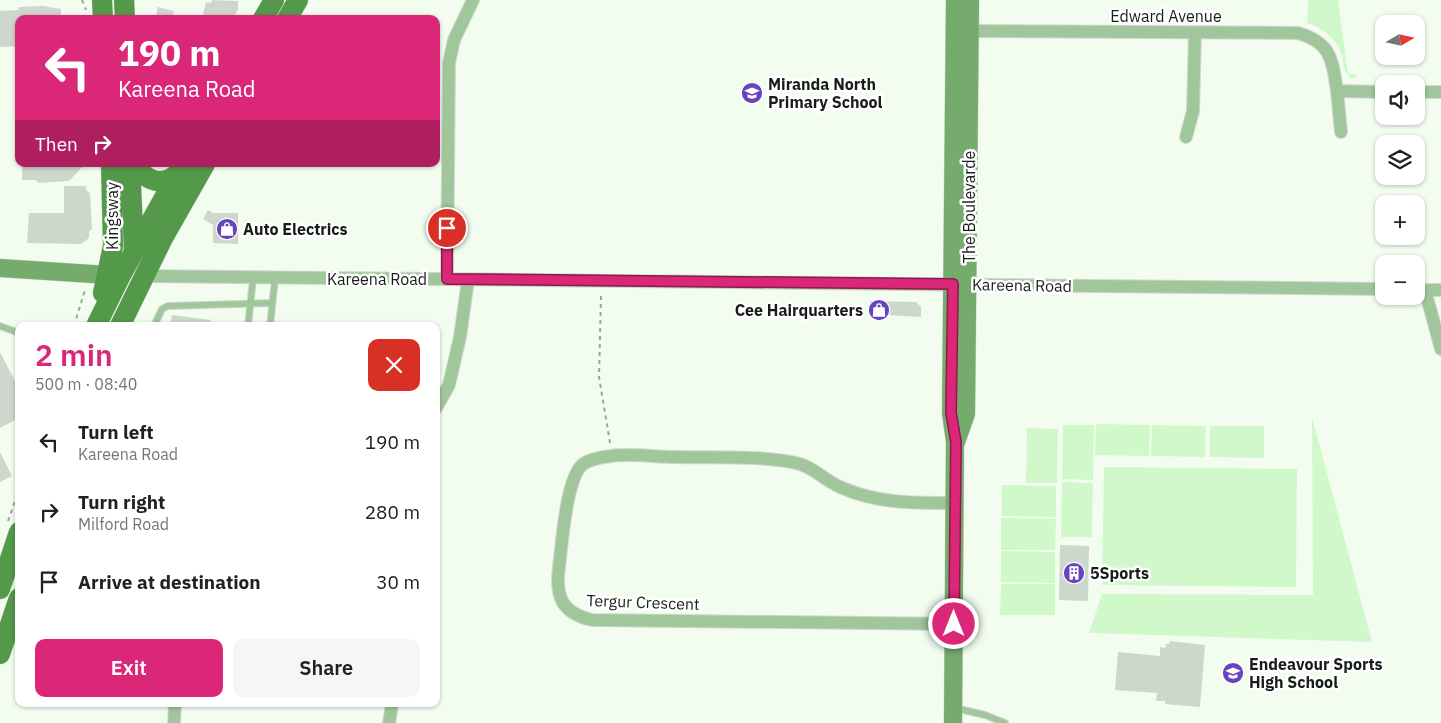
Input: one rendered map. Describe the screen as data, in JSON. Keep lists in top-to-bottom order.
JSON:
{
  "streets": {
    "main road": ["The Boulevarde", "Kingsway", "Kareena Road"],
    "street": ["Edward Avenue", "Tergur Crescent"]
  },
  "crossings": [
    ["Edward Avenue", "The Boulevarde"],
    ["The Boulevarde", "Kareena Road"],
    ["The Boulevarde", "Tergur Crescent"],
    ["Kingsway", "Kareena Road"]
  ],
  "places": {
    "school or university": ["Miranda North Primary School", "Endeavour Sports High School"],
    "shop": ["Auto Electrics", "Cee Hairquarters"],
    "building": ["5Sports"]
  },
  "north": "right",
  "page": {
    "map_buttons": ["+", "−"],
    "turn": ["190 m", "Kareena Road"],
    "then": "Then",
    "heading": ["2 min", "500 m · 08:40"],
    "list": [
      {
        "name": "Turn left",
        "note": "Kareena Road",
        "value": "190 m"
      },
      {
        "name": "Turn right",
        "note": "Milford Road",
        "value": "280 m"
      },
      {
        "name": "Arrive at destination",
        "value": "30 m"
      }
    ],
    "buttons": ["Exit", "Share"]
  }
}
